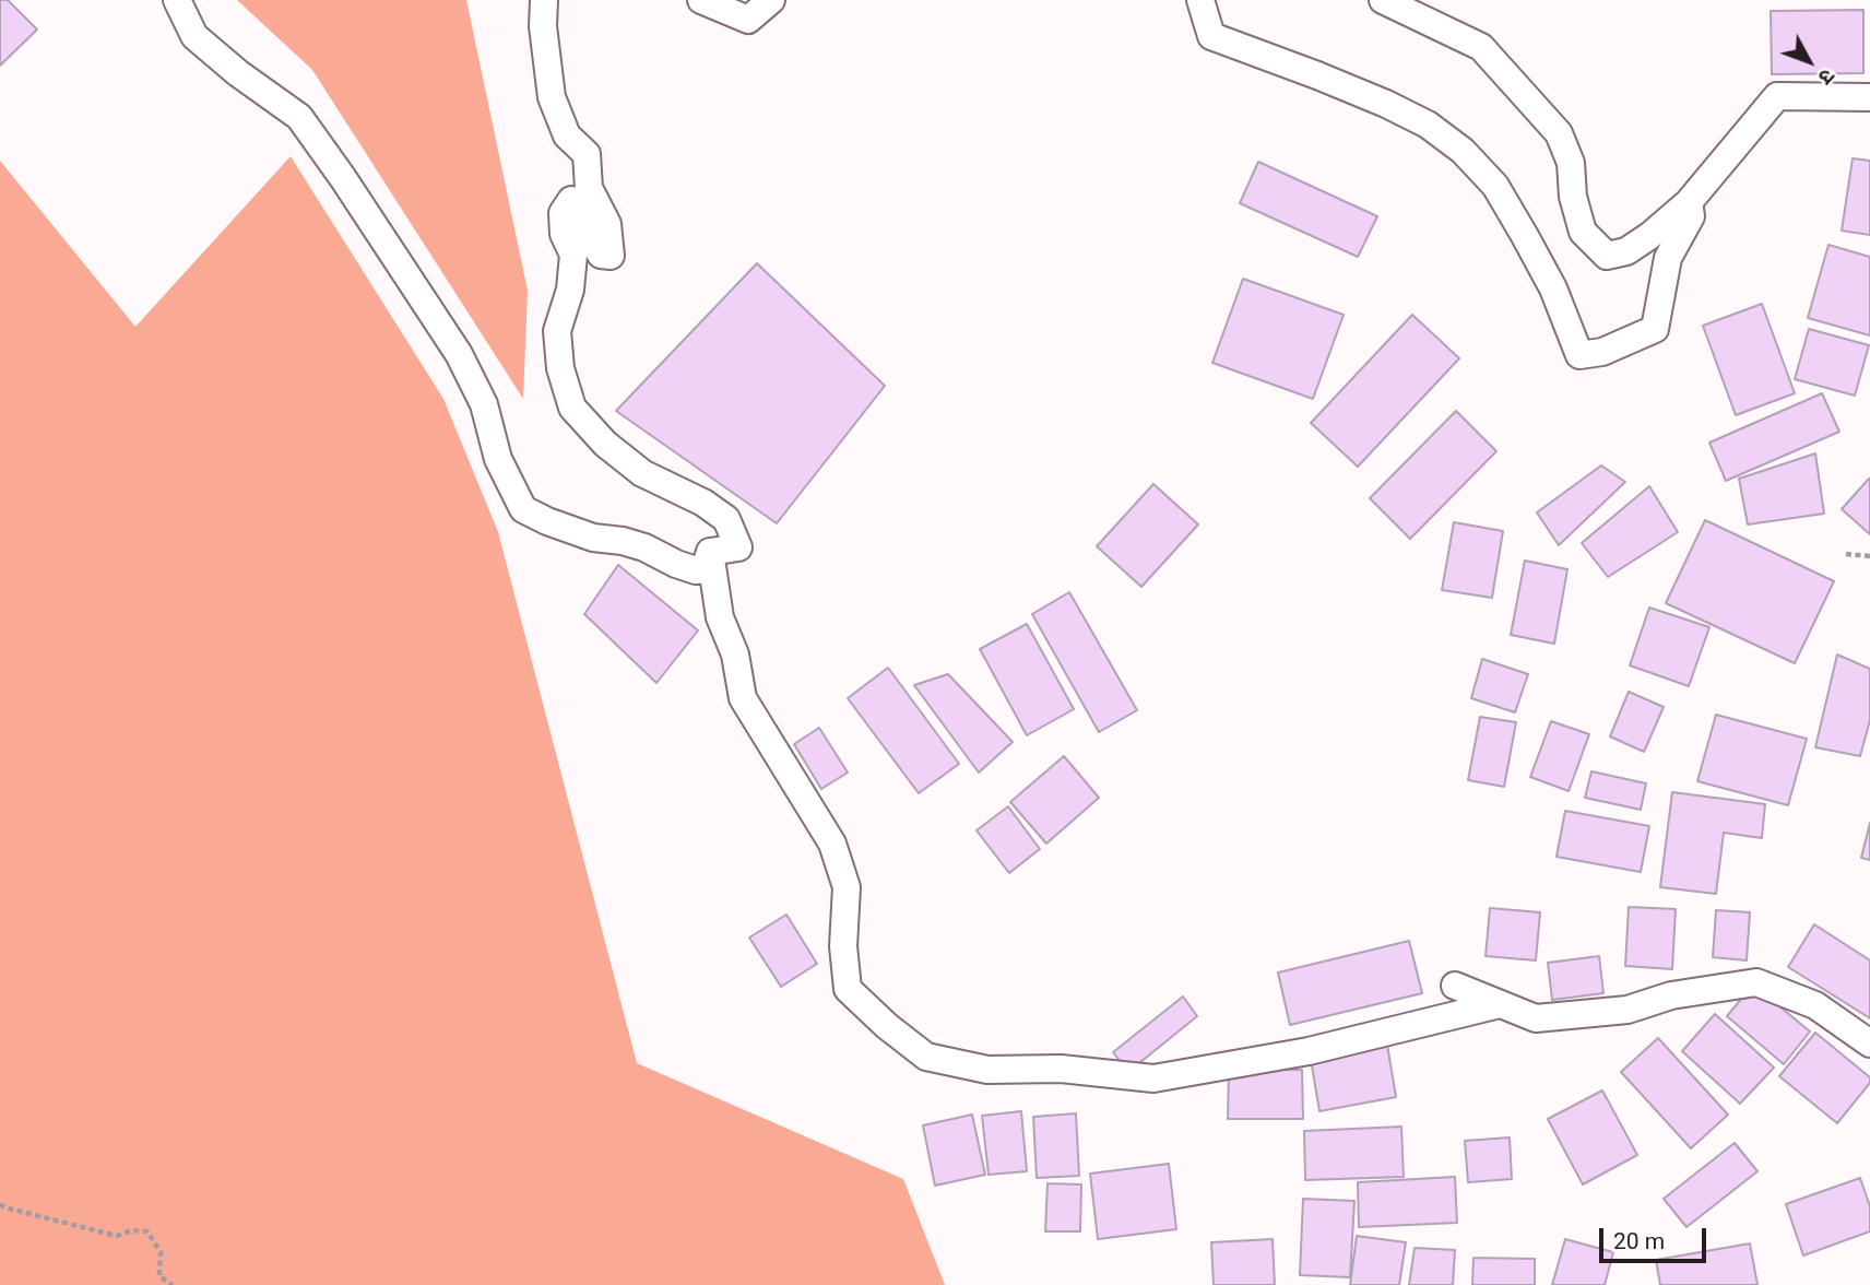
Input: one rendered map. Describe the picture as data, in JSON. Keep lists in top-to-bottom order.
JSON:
{
  "scale_bar": "20 m",
  "north": "bottom right"
}
